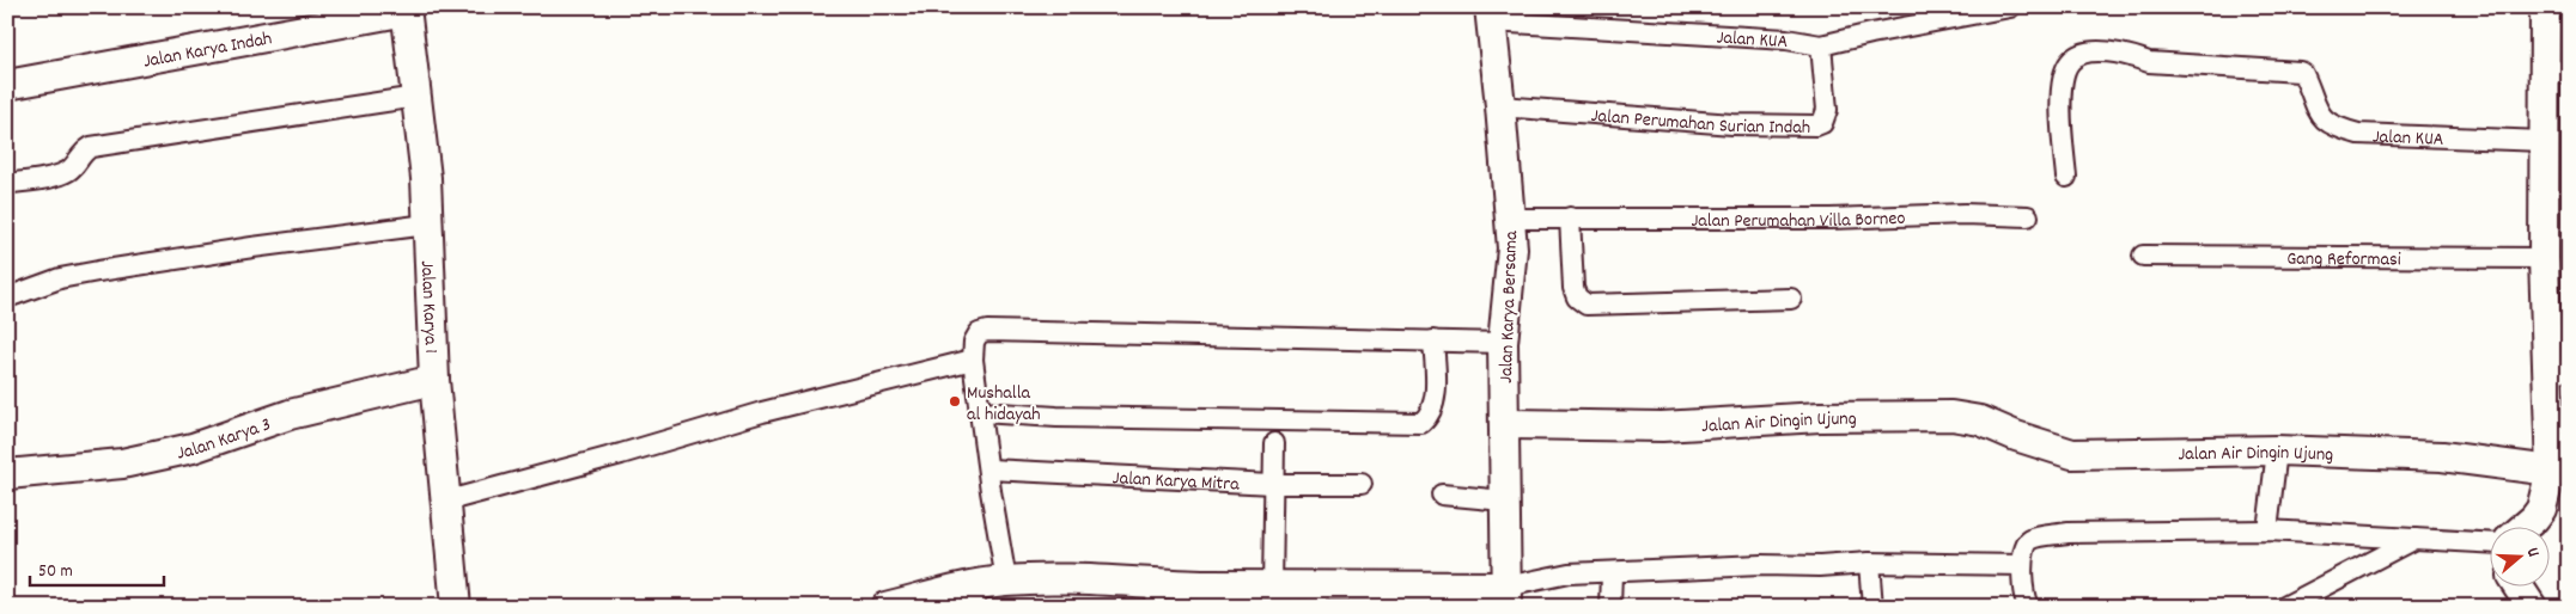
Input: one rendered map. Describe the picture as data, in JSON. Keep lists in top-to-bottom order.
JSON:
{
  "streets": {
    "street": [
      "Jalan KUA",
      "Jalan Karya Indah",
      "Jalan Perumahan Surian Indah",
      "Jalan Perumahan Villa Borneo",
      "Gang Reformasi",
      "Jalan Karya 1",
      "Jalan Karya Bersama",
      "Jalan Air Dingin Ujung",
      "Jalan Karya 3",
      "Jalan Karya Mitra"
    ]
  },
  "crossings": [
    ["Jalan KUA", "Jalan Perumahan Surian Indah"],
    ["Jalan KUA", "Jalan Karya Bersama"],
    ["Jalan Karya Indah", "Jalan Karya 1"],
    ["Jalan Perumahan Surian Indah", "Jalan Karya Bersama"],
    ["Jalan Perumahan Villa Borneo", "Jalan Karya Bersama"],
    ["Jalan Karya 1", "Jalan Karya 3"],
    ["Jalan Karya Bersama", "Jalan Air Dingin Ujung"]
  ],
  "places": ["Mushalla al hidayah"],
  "scale_bar": "50 m",
  "north": "right"
}
